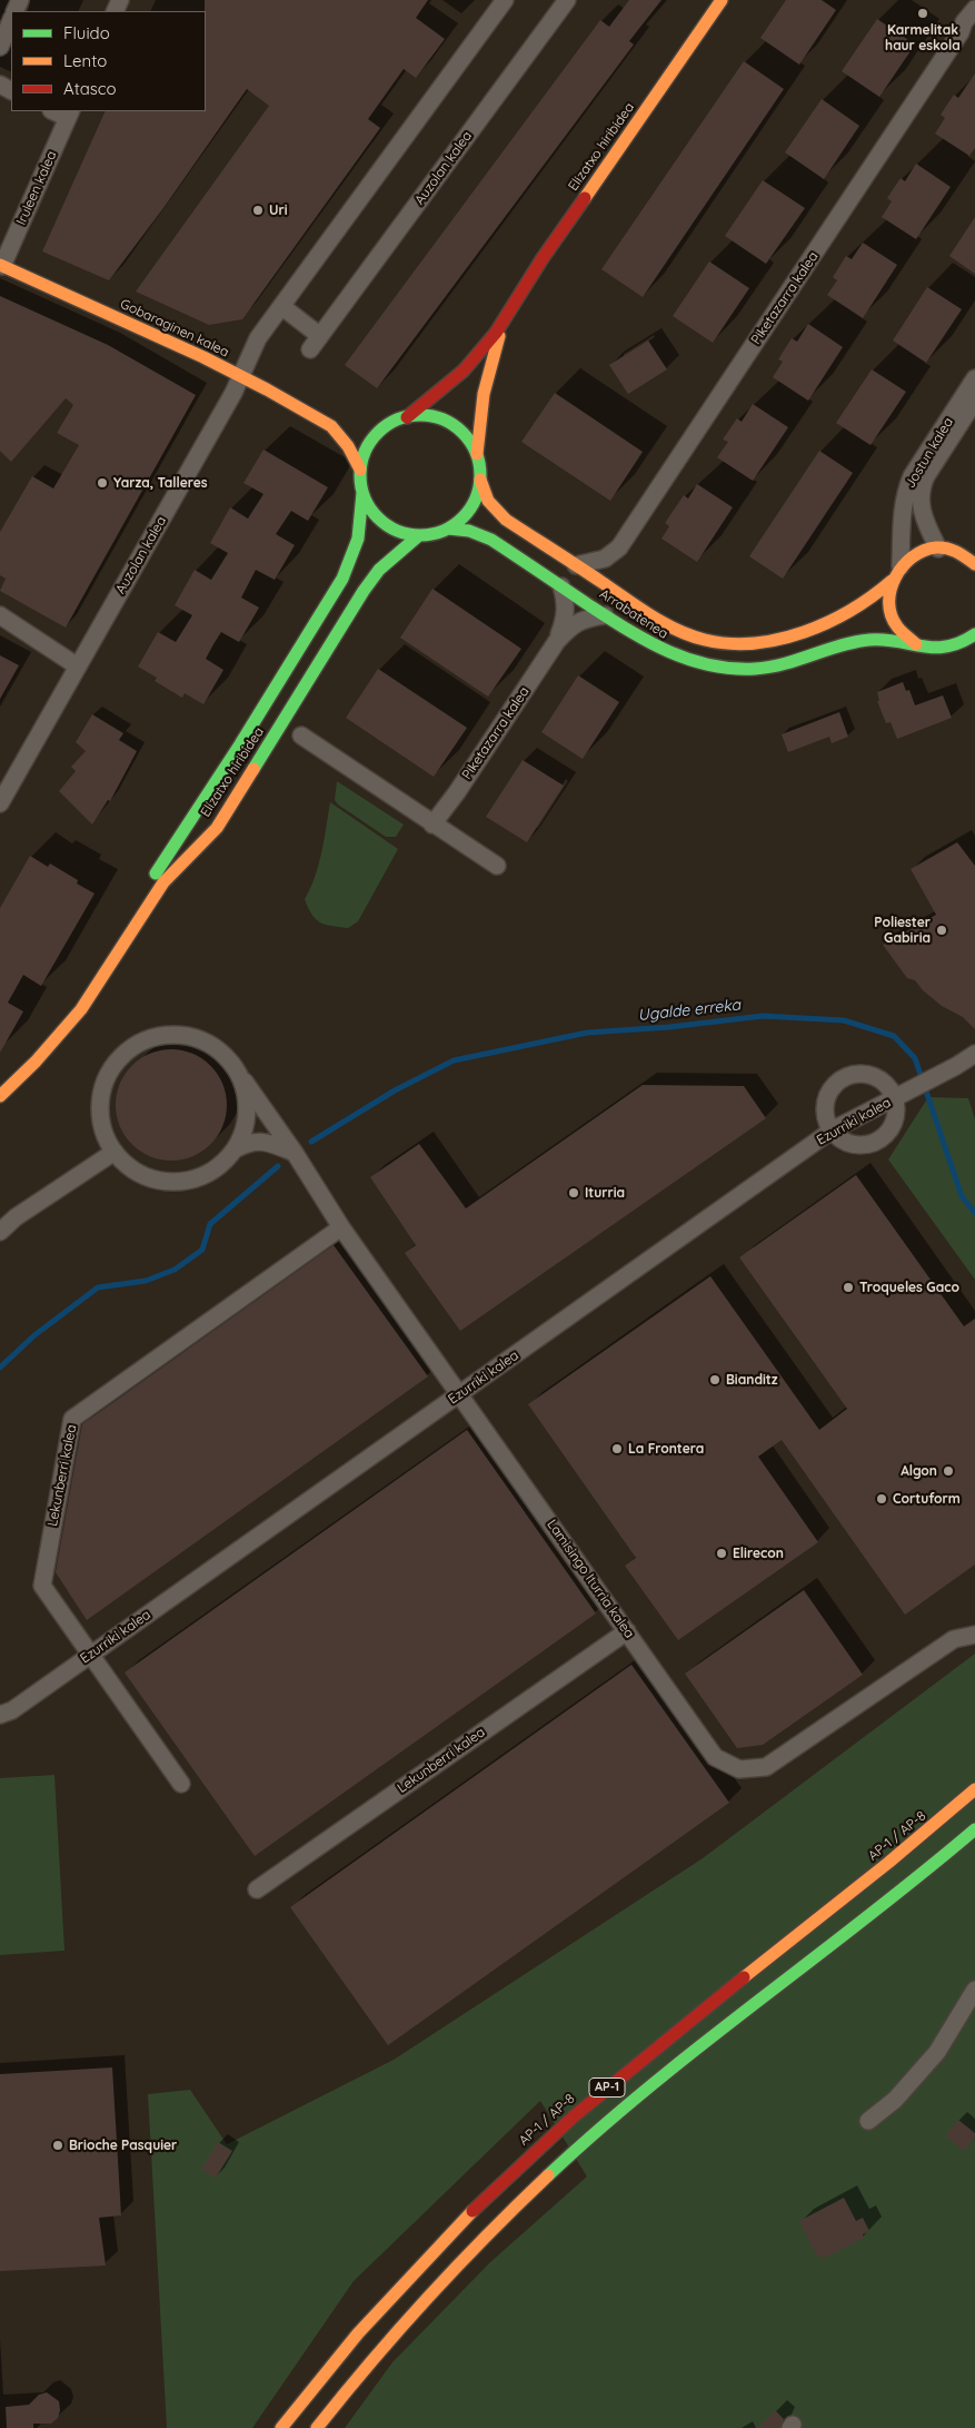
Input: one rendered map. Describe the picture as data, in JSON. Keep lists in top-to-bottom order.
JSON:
{
  "streets": {
    "main road": [
      "Elizatxo hiribidea",
      "Gobaraginen kalea",
      "Arrabatenea",
      "AP-1 / AP-8",
      "AP-1"
    ],
    "street": [
      "Auzolan kalea",
      "Iruleen kalea",
      "Piketazarra kalea",
      "Jostun kalea",
      "Ezurriki kalea",
      "Lekunberri kalea",
      "Lamisingo Iturria kalea"
    ]
  },
  "crossings": [
    ["Elizatxo hiribidea", "Gobaraginen kalea"],
    ["Elizatxo hiribidea", "Arrabatenea"],
    ["Auzolan kalea", "Gobaraginen kalea"],
    ["Iruleen kalea", "Gobaraginen kalea"],
    ["Piketazarra kalea", "Arrabatenea"],
    ["Gobaraginen kalea", "Arrabatenea"],
    ["Jostun kalea", "Arrabatenea"],
    ["Ezurriki kalea", "Lekunberri kalea"],
    ["Ezurriki kalea", "Lamisingo Iturria kalea"],
    ["Lekunberri kalea", "Lamisingo Iturria kalea"]
  ],
  "water": ["Ugalde erreka"],
  "places": [
    "Karmelitak haur eskola",
    "Uri",
    "Yarza, Talleres",
    "Poliester Gabiria",
    "Iturria",
    "Troqueles Gaco",
    "Bianditz",
    "La Frontera",
    "Algon",
    "Cortuform",
    "Elirecon",
    "Brioche Pasquier"
  ],
  "legend": ["Fluido", "Lento", "Atasco"]
}
